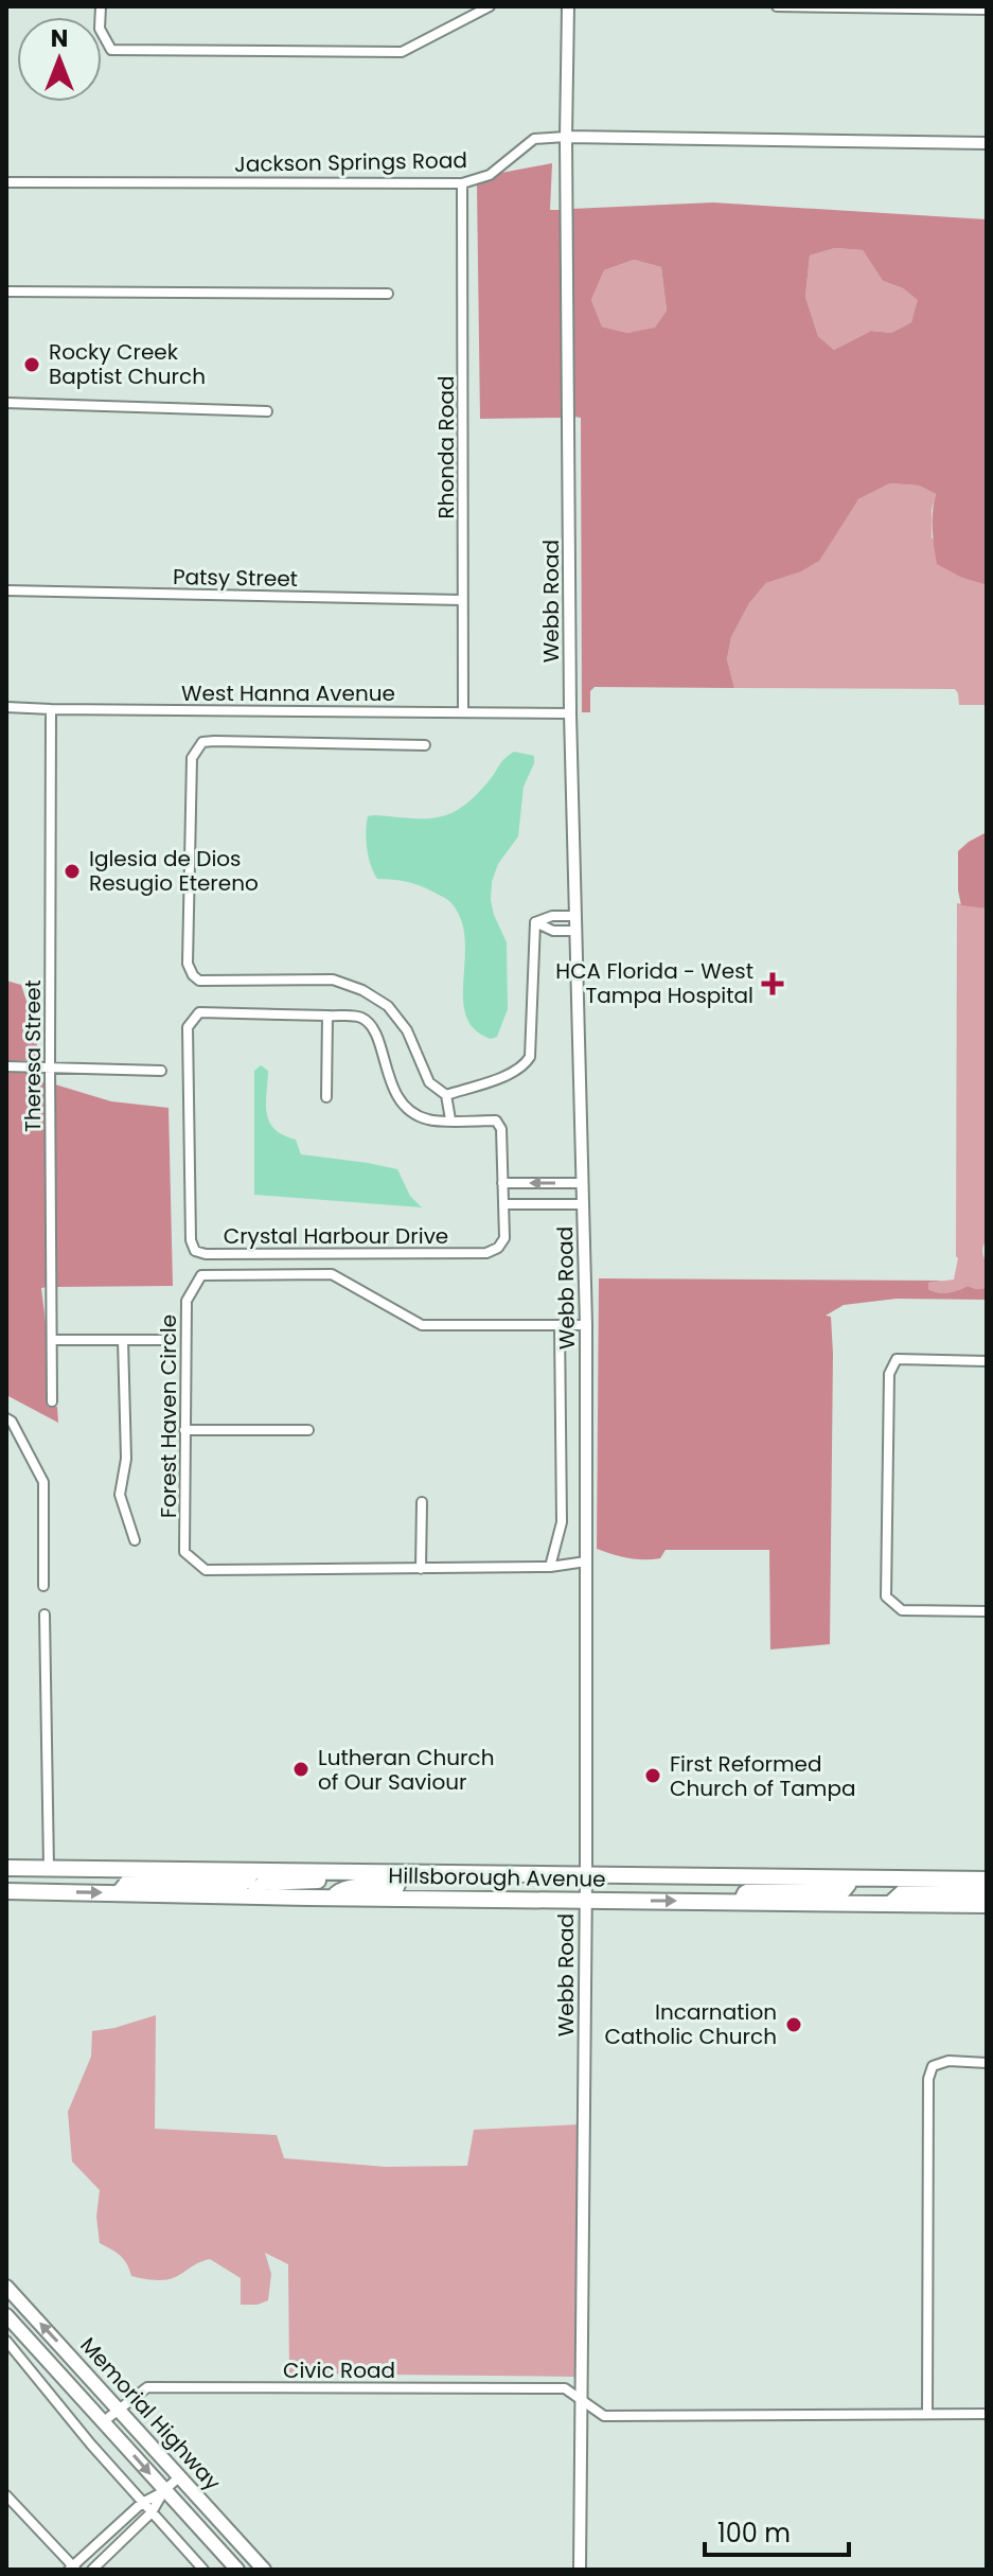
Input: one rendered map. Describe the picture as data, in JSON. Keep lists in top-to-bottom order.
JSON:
{
  "streets": {
    "main road": ["Hillsborough Avenue", "Memorial Highway"],
    "street": [
      "Jackson Springs Road",
      "Rhonda Road",
      "Patsy Street",
      "Webb Road",
      "West Hanna Avenue",
      "Theresa Street",
      "Crystal Harbour Drive",
      "Forest Haven Circle",
      "Civic Road"
    ]
  },
  "crossings": [
    ["Jackson Springs Road", "Rhonda Road"],
    ["Jackson Springs Road", "Webb Road"],
    ["Rhonda Road", "Patsy Street"],
    ["Rhonda Road", "West Hanna Avenue"],
    ["Webb Road", "West Hanna Avenue"],
    ["Webb Road", "Forest Haven Circle"],
    ["Webb Road", "Hillsborough Avenue"],
    ["Webb Road", "Civic Road"],
    ["West Hanna Avenue", "Theresa Street"],
    ["Civic Road", "Memorial Highway"]
  ],
  "places": {
    "other": [
      "Rocky Creek Baptist Church",
      "Iglesia de Dios Resugio Etereno",
      "Lutheran Church of Our Saviour",
      "First Reformed Church of Tampa",
      "Incarnation Catholic Church"
    ],
    "health": ["HCA Florida - West Tampa Hospital"]
  },
  "scale_bar": "100 m",
  "north": "top"
}
